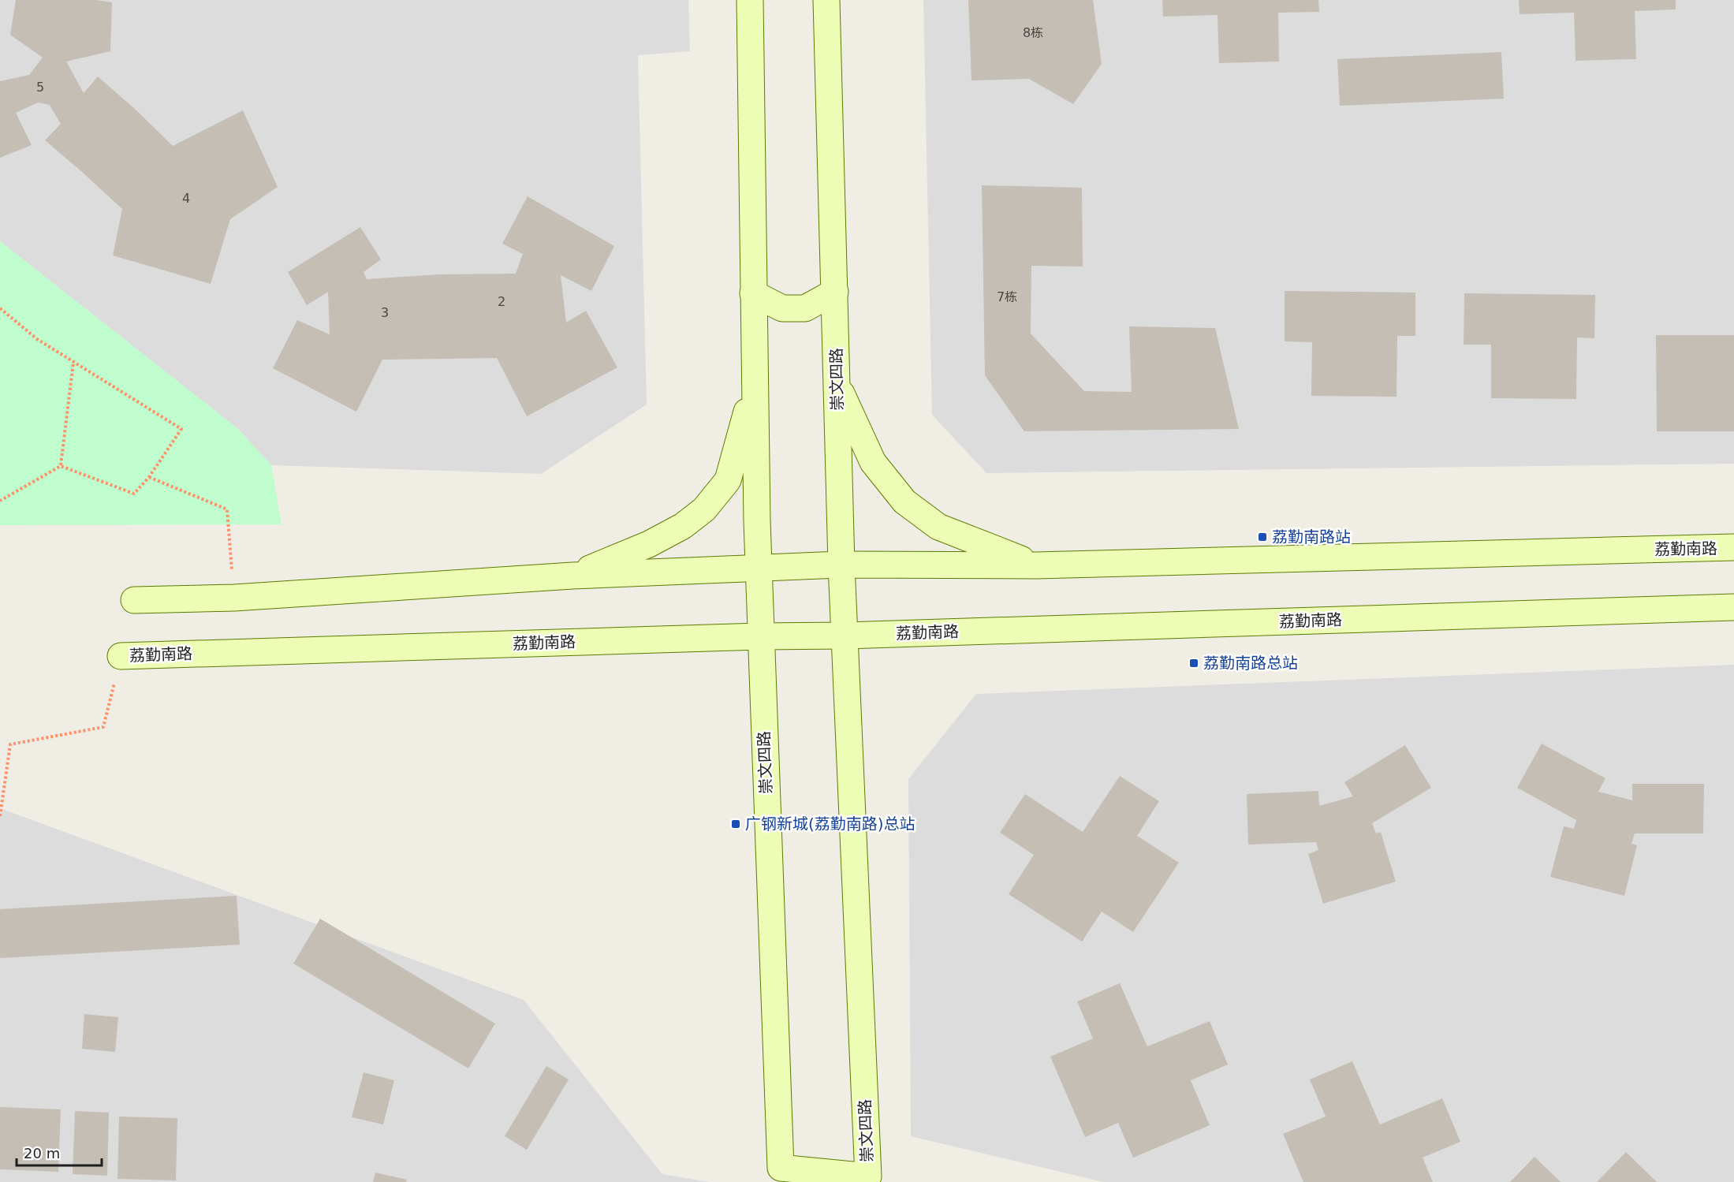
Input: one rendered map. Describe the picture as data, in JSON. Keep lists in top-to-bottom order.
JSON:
{
  "streets": {
    "main road": ["崇文四路", "荔勤南路"]
  },
  "crossings": [
    ["崇文四路", "荔勤南路"]
  ],
  "places": {
    "transit": ["荔勤南路站", "荔勤南路总站", "广钢新城(荔勤南路)总站"]
  },
  "house_numbers": [
    "8栋",
    "5",
    "4",
    "7栋",
    "2",
    "3"
  ],
  "scale_bar": "20 m"
}
